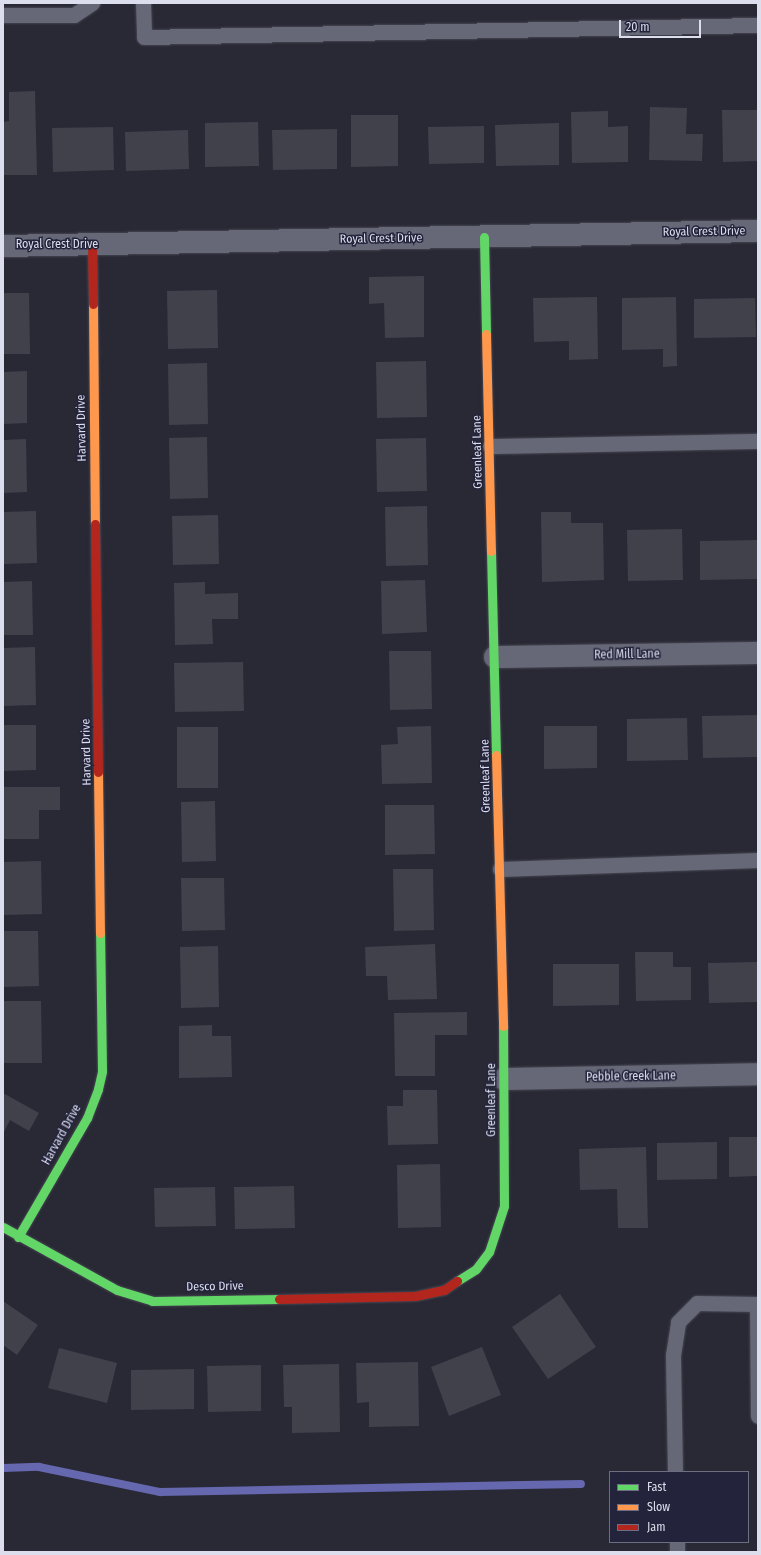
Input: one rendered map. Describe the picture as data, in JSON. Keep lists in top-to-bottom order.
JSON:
{
  "streets": {
    "street": [
      "Royal Crest Drive",
      "Harvard Drive",
      "Greenleaf Lane",
      "Red Mill Lane",
      "Pebble Creek Lane",
      "Desco Drive"
    ]
  },
  "crossings": [
    ["Royal Crest Drive", "Harvard Drive"],
    ["Royal Crest Drive", "Greenleaf Lane"],
    ["Harvard Drive", "Desco Drive"],
    ["Greenleaf Lane", "Red Mill Lane"],
    ["Greenleaf Lane", "Pebble Creek Lane"],
    ["Greenleaf Lane", "Desco Drive"]
  ],
  "legend": ["Fast", "Slow", "Jam"],
  "scale_bar": "20 m"
}
